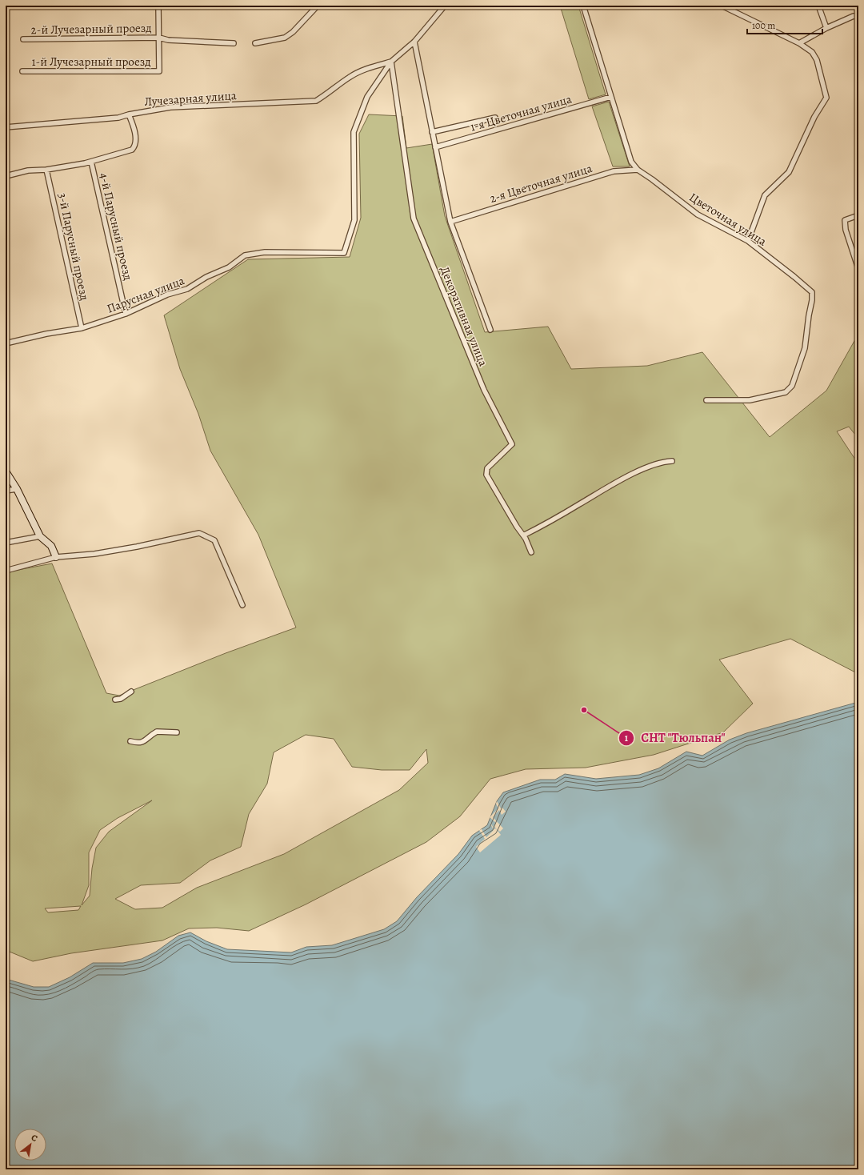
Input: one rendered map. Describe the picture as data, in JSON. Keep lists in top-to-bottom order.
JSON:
{
  "streets": {
    "street": [
      "2-й Лучезарный проезд",
      "1-й Лучезарный проезд",
      "Лучезарная улица",
      "1-я Цветочная улица",
      "2-я Цветочная улица",
      "Цветочная улица",
      "4-й Парусный проезд",
      "3-й Парусный проезд",
      "Парусная улица",
      "Декоративная улица"
    ]
  },
  "crossings": [
    ["2-й Лучезарный проезд", "1-й Лучезарный проезд"],
    ["Лучезарная улица", "4-й Парусный проезд"],
    ["Лучезарная улица", "3-й Парусный проезд"],
    ["Лучезарная улица", "Парусная улица"],
    ["Лучезарная улица", "Декоративная улица"],
    ["1-я Цветочная улица", "Цветочная улица"],
    ["2-я Цветочная улица", "Цветочная улица"],
    ["4-й Парусный проезд", "Парусная улица"],
    ["3-й Парусный проезд", "Парусная улица"],
    ["Парусная улица", "Декоративная улица"]
  ],
  "places": ["СНТ \"Тюльпан\""],
  "scale_bar": "100 m",
  "north": "top right"
}
